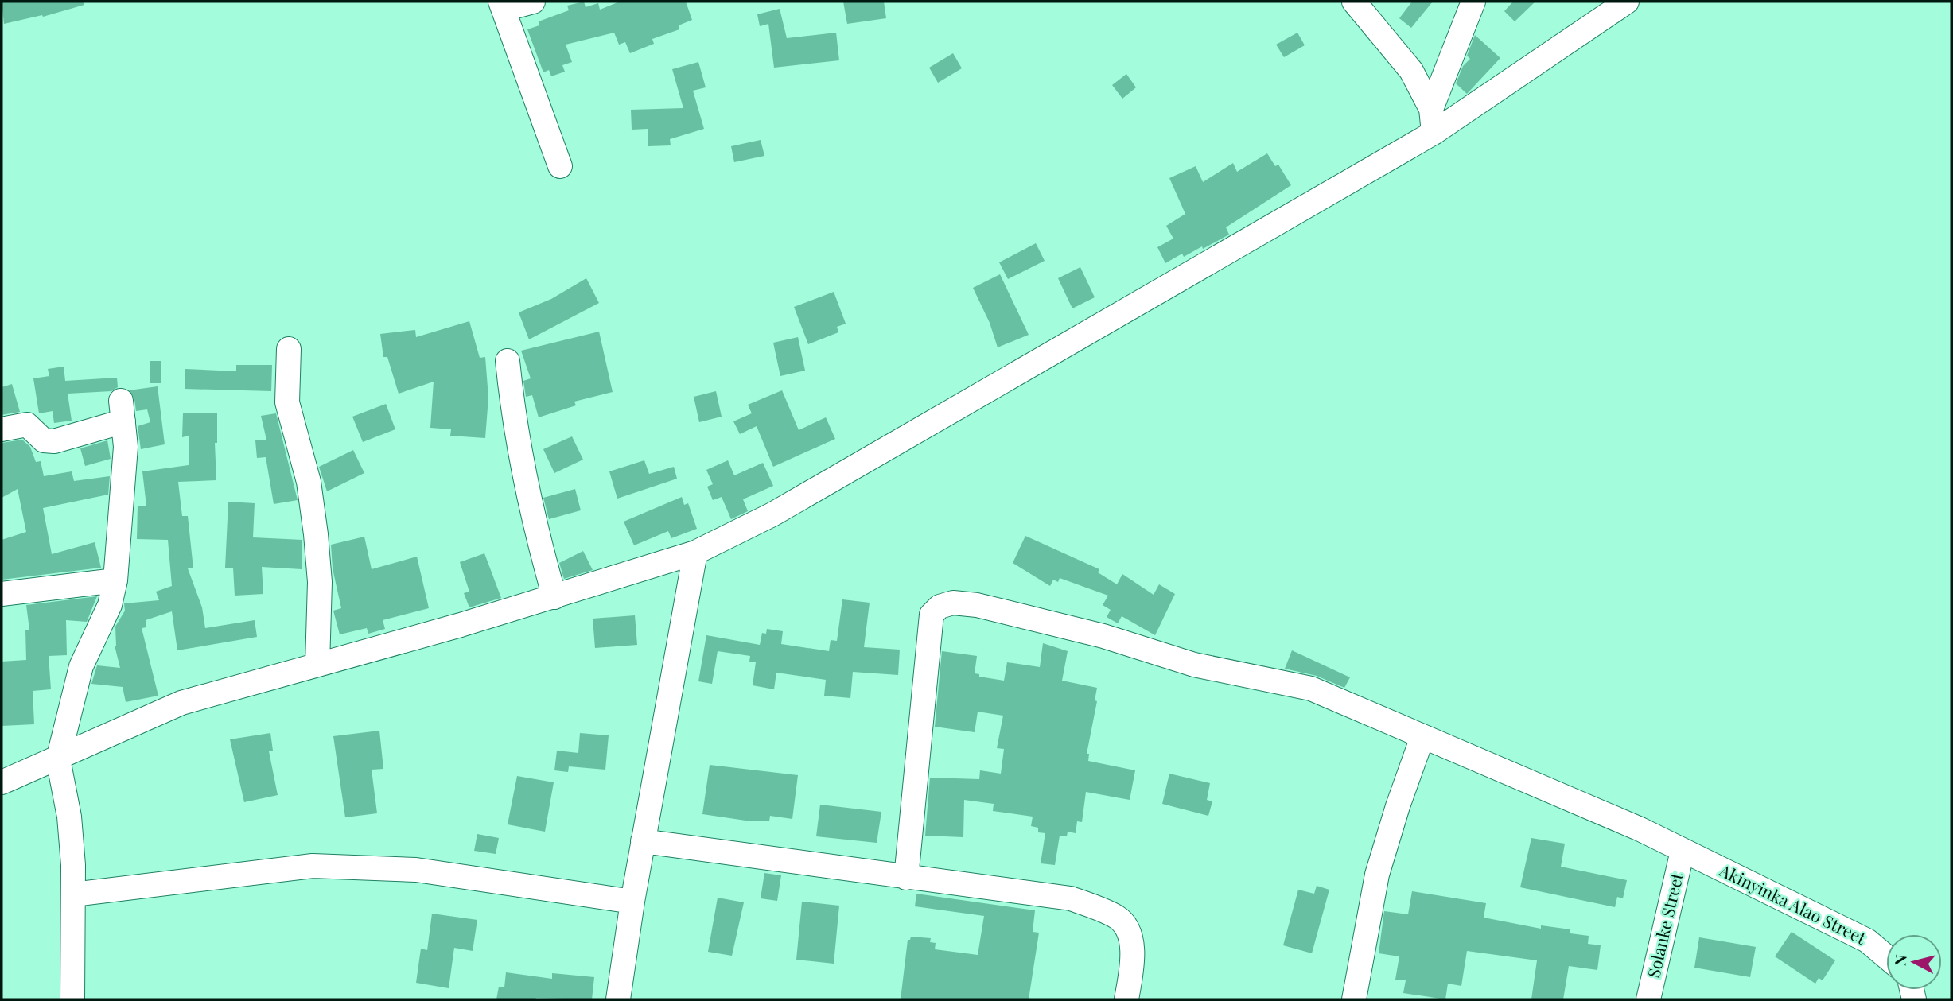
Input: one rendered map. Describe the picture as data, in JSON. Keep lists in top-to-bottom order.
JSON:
{
  "streets": {
    "street": ["Akinyinka Alao Street", "Solanke Street"]
  },
  "crossings": [
    ["Akinyinka Alao Street", "Solanke Street"]
  ],
  "north": "left"
}
